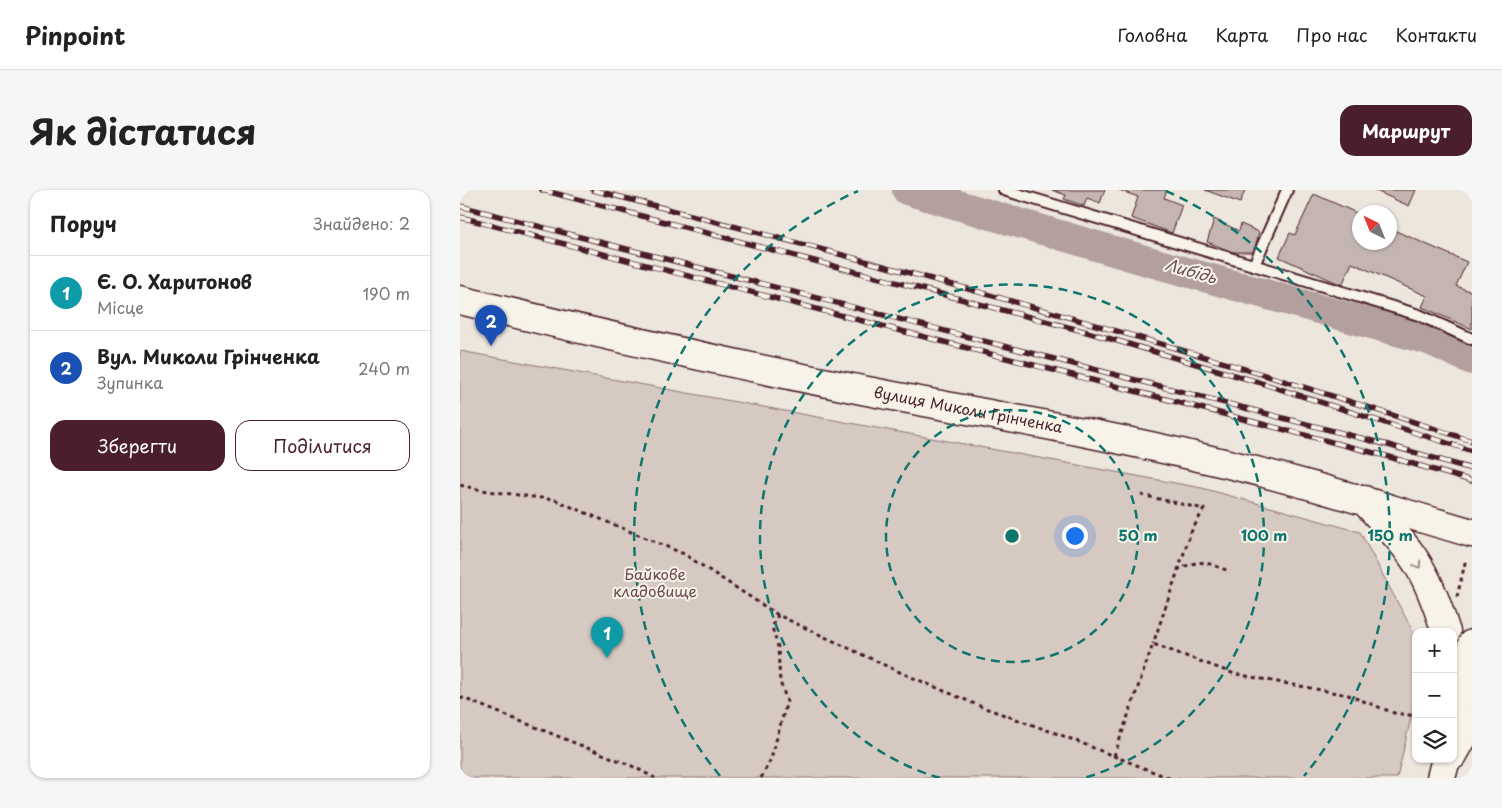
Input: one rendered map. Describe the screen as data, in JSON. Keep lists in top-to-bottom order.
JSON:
{
  "streets": {
    "main road": ["вулиця Миколи Грінченка"]
  },
  "water": ["Либідь"],
  "parks": ["Байкове кладовище"],
  "north": "top left",
  "page": {
    "header": "Pinpoint",
    "nav": [
      "Головна",
      "Карта",
      "Про нас",
      "Контакти"
    ],
    "title": "Як дістатися",
    "buttons": [
      "Маршрут",
      ["Зберегти", "Поділитися"]
    ],
    "heading": ["Поруч", "Знайдено: 2"],
    "list": [
      {
        "mark": "1",
        "name": "Є. О. Харитонов",
        "note": "Місце",
        "value": "190 m"
      },
      {
        "mark": "2",
        "name": "Вул. Миколи Грінченка",
        "note": "Зупинка",
        "value": "240 m"
      }
    ],
    "pins": ["2", "1"],
    "map_buttons": ["+", "−"]
  },
  "rings": ["50 m", "100 m", "150 m"]
}
